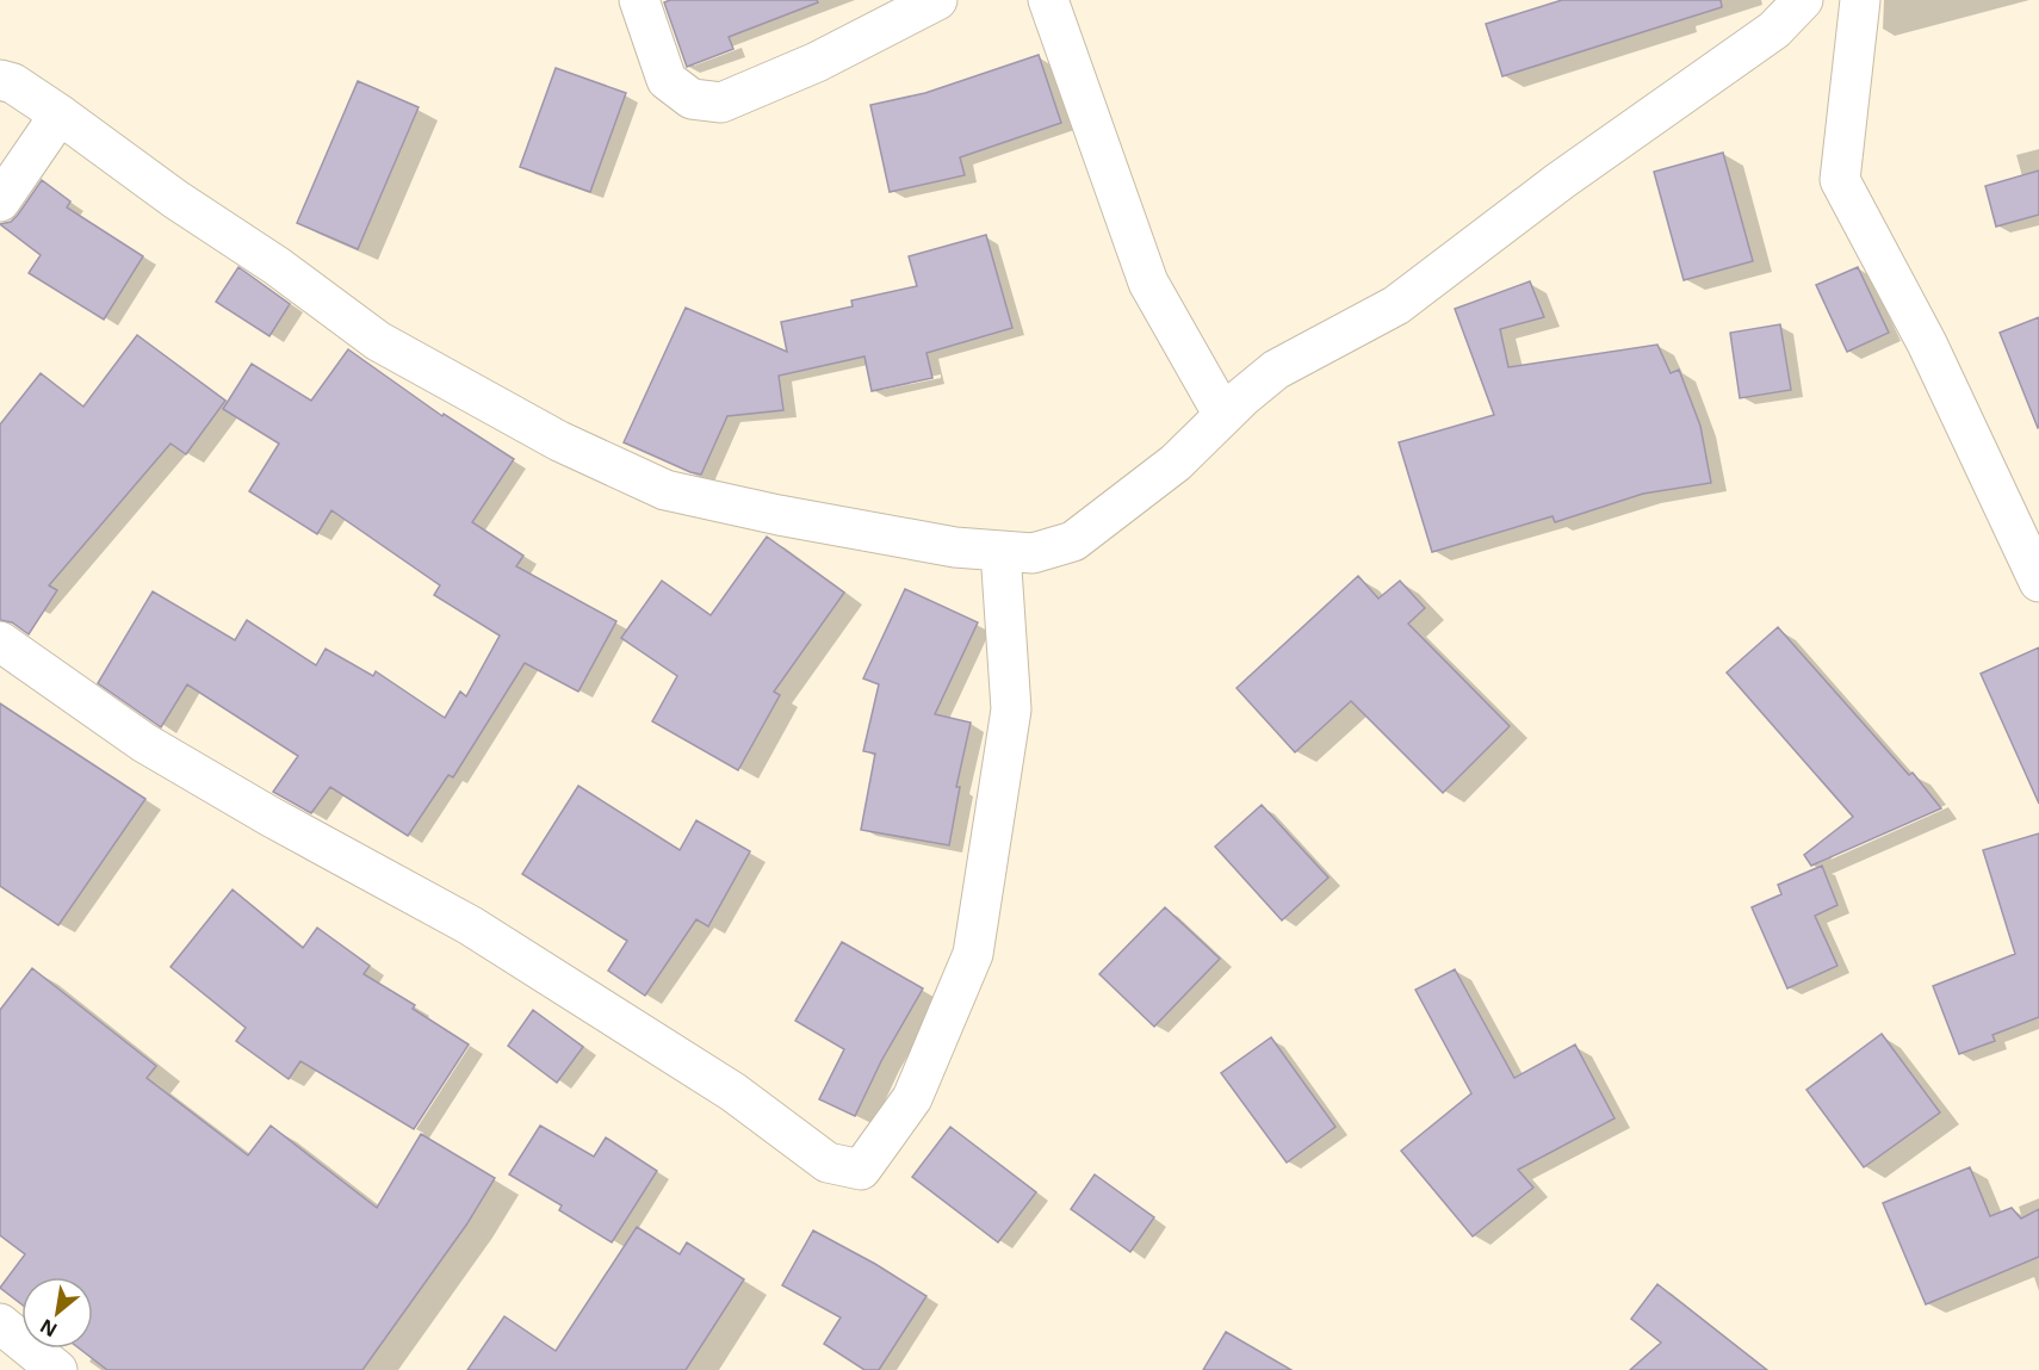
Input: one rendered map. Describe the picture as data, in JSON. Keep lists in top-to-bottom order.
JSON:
{
  "north": "bottom left"
}
